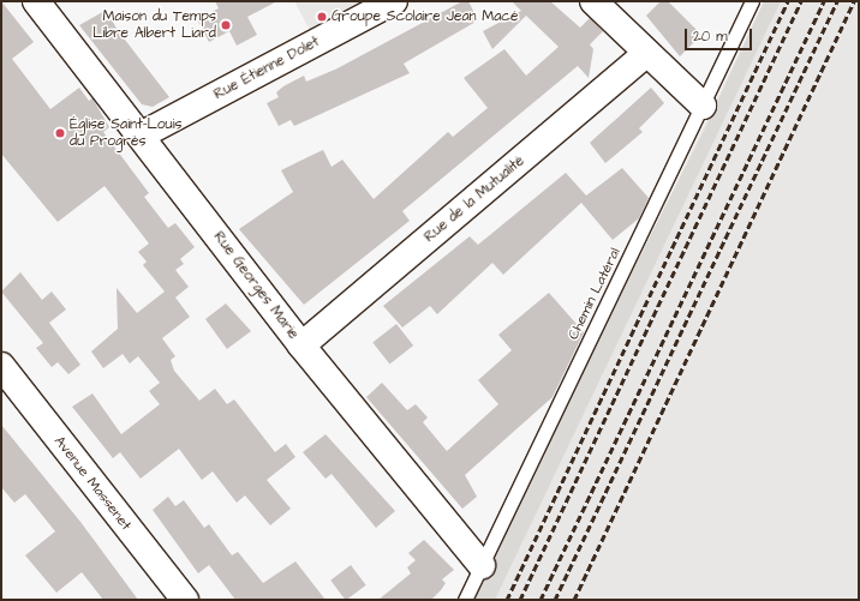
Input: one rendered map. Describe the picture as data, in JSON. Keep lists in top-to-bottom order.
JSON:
{
  "streets": {
    "street": [
      "Rue Étienne Dolet",
      "Rue de la Mutualité",
      "Rue Georges Marie",
      "Avenue Massenet"
    ],
    "lane": ["Chemin Latéral"]
  },
  "crossings": [
    ["Rue Étienne Dolet", "Rue Georges Marie"],
    ["Rue de la Mutualité", "Rue Georges Marie"],
    ["Rue Georges Marie", "Chemin Latéral"]
  ],
  "places": ["Groupe Scolaire Jean Macé", "Maison du Temps Libre Albert Liard", "Église Saint-Louis du Progrès"],
  "scale_bar": "20 m"
}
